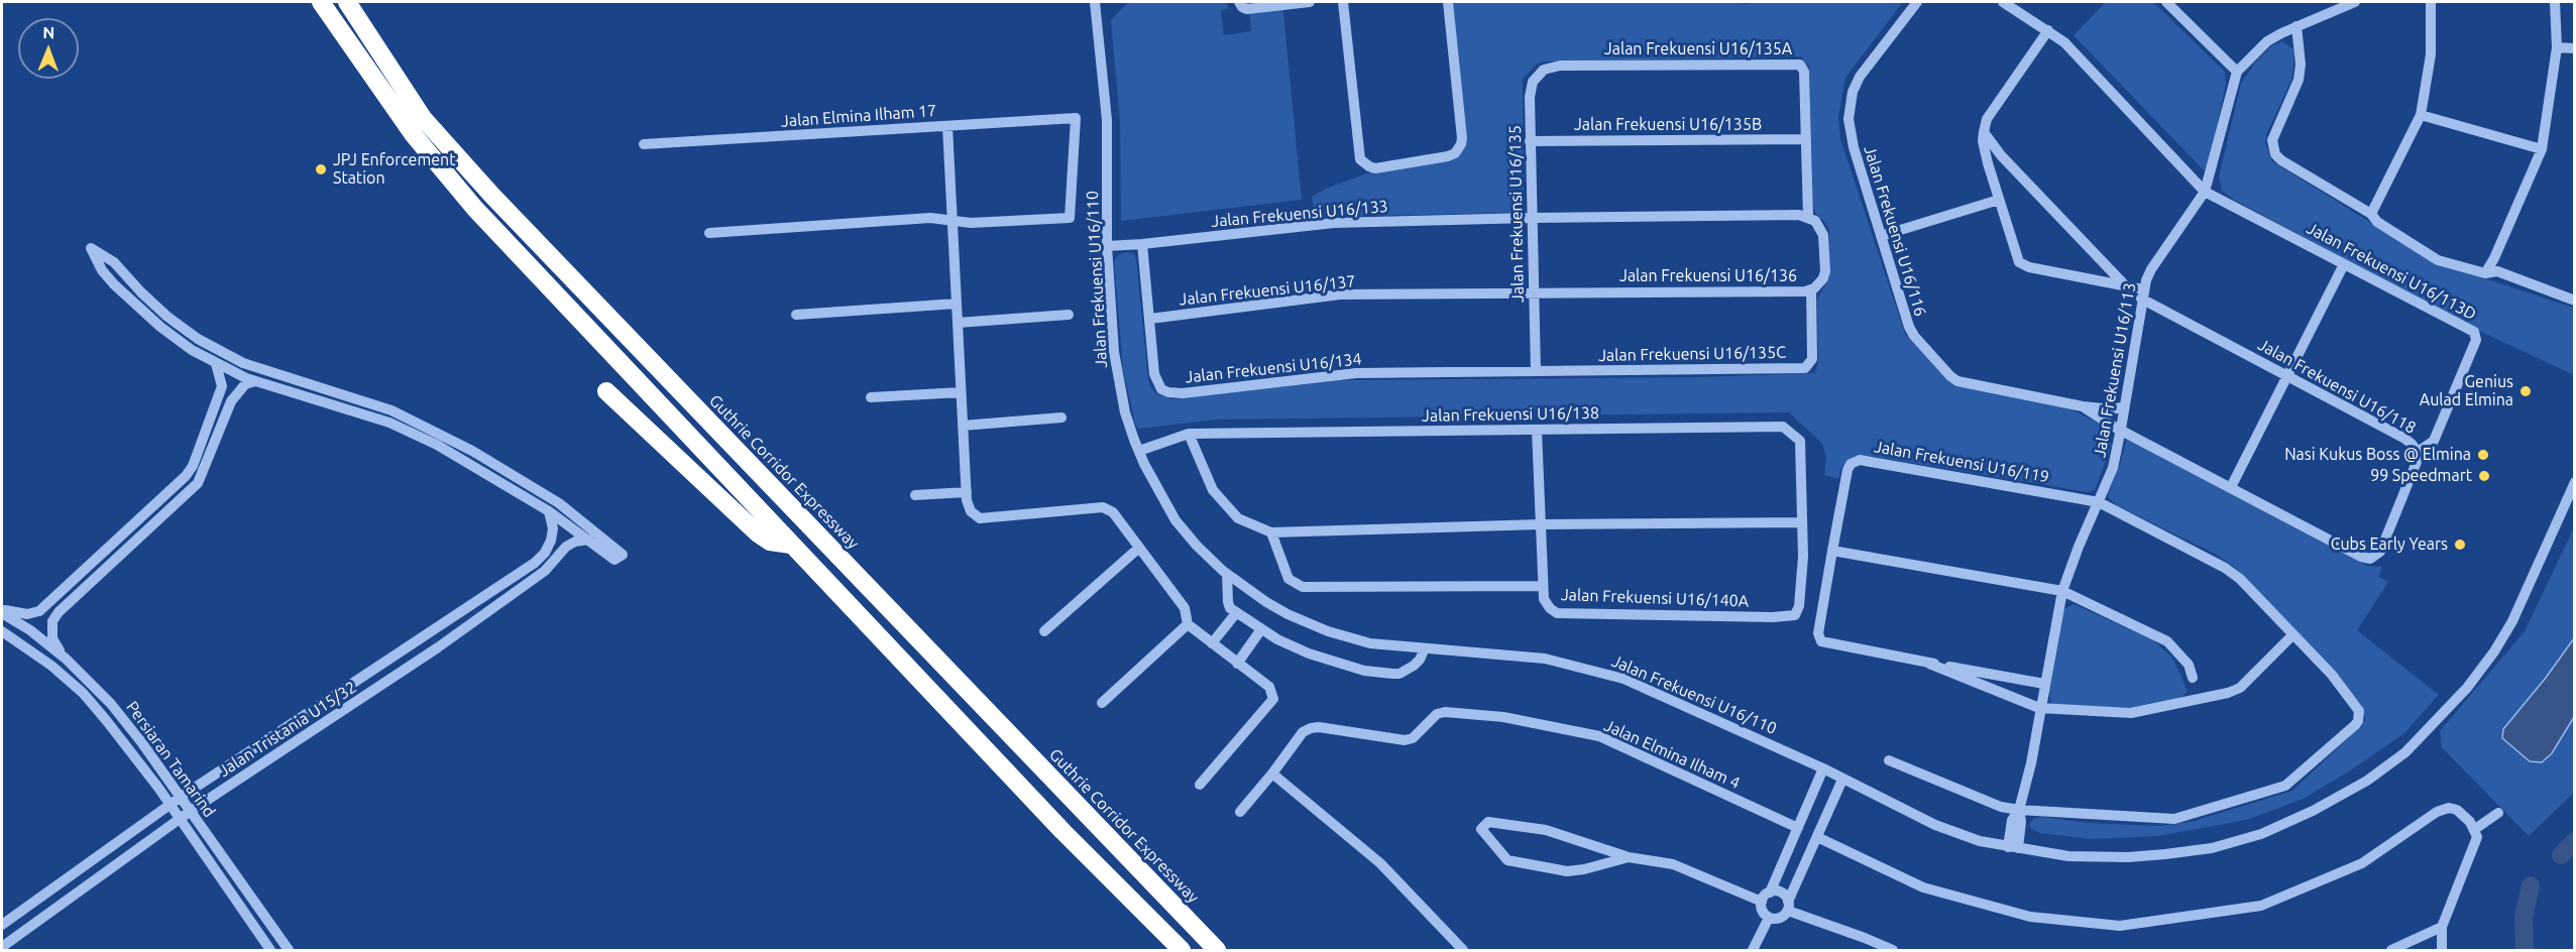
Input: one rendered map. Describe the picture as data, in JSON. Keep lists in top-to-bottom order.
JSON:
{
  "streets": {
    "highway": ["Guthrie Corridor Expressway"],
    "street": [
      "Jalan Frekuensi U16/135A",
      "Jalan Elmina Ilham 17",
      "Jalan Frekuensi U16/135B",
      "Jalan Frekuensi U16/133",
      "Jalan Frekuensi U16/135",
      "Jalan Frekuensi U16/116",
      "Jalan Frekuensi U16/113D",
      "Jalan Frekuensi U16/136",
      "Jalan Frekuensi U16/110",
      "Jalan Frekuensi U16/137",
      "Jalan Frekuensi U16/135C",
      "Jalan Frekuensi U16/134",
      "Jalan Frekuensi U16/113",
      "Jalan Frekuensi U16/118",
      "Jalan Frekuensi U16/138",
      "Jalan Frekuensi U16/119",
      "Jalan Frekuensi U16/140A",
      "Jalan Tristania U15/32",
      "Jalan Elmina Ilham 4",
      "Persiaran Tamarind"
    ]
  },
  "crossings": [
    ["Jalan Frekuensi U16/135A", "Jalan Frekuensi U16/135B"],
    ["Jalan Frekuensi U16/135A", "Jalan Frekuensi U16/135"],
    ["Jalan Frekuensi U16/135A", "Jalan Frekuensi U16/136"],
    ["Jalan Frekuensi U16/135B", "Jalan Frekuensi U16/135"],
    ["Jalan Frekuensi U16/133", "Jalan Frekuensi U16/135"],
    ["Jalan Frekuensi U16/133", "Jalan Frekuensi U16/110"],
    ["Jalan Frekuensi U16/133", "Jalan Frekuensi U16/134"],
    ["Jalan Frekuensi U16/135", "Jalan Frekuensi U16/136"],
    ["Jalan Frekuensi U16/135", "Jalan Frekuensi U16/137"],
    ["Jalan Frekuensi U16/135", "Jalan Frekuensi U16/135C"],
    ["Jalan Frekuensi U16/135", "Jalan Frekuensi U16/134"],
    ["Jalan Frekuensi U16/116", "Jalan Frekuensi U16/118"],
    ["Jalan Frekuensi U16/113D", "Jalan Frekuensi U16/113"],
    ["Jalan Frekuensi U16/113D", "Jalan Frekuensi U16/118"],
    ["Jalan Frekuensi U16/136", "Jalan Frekuensi U16/137"],
    ["Jalan Frekuensi U16/136", "Jalan Frekuensi U16/135C"],
    ["Jalan Frekuensi U16/110", "Jalan Frekuensi U16/113"],
    ["Jalan Frekuensi U16/110", "Jalan Frekuensi U16/138"],
    ["Jalan Frekuensi U16/137", "Jalan Frekuensi U16/134"],
    ["Jalan Frekuensi U16/135C", "Jalan Frekuensi U16/134"],
    ["Jalan Frekuensi U16/113", "Jalan Frekuensi U16/118"],
    ["Jalan Frekuensi U16/113", "Jalan Frekuensi U16/119"],
    ["Jalan Frekuensi U16/138", "Jalan Frekuensi U16/140A"],
    ["Jalan Tristania U15/32", "Persiaran Tamarind"]
  ],
  "places": [
    "JPJ Enforcement Station",
    "Genius Aulad Elmina",
    "Nasi Kukus Boss @ Elmina",
    "99 Speedmart",
    "Cubs Early Years"
  ],
  "north": "top"
}
